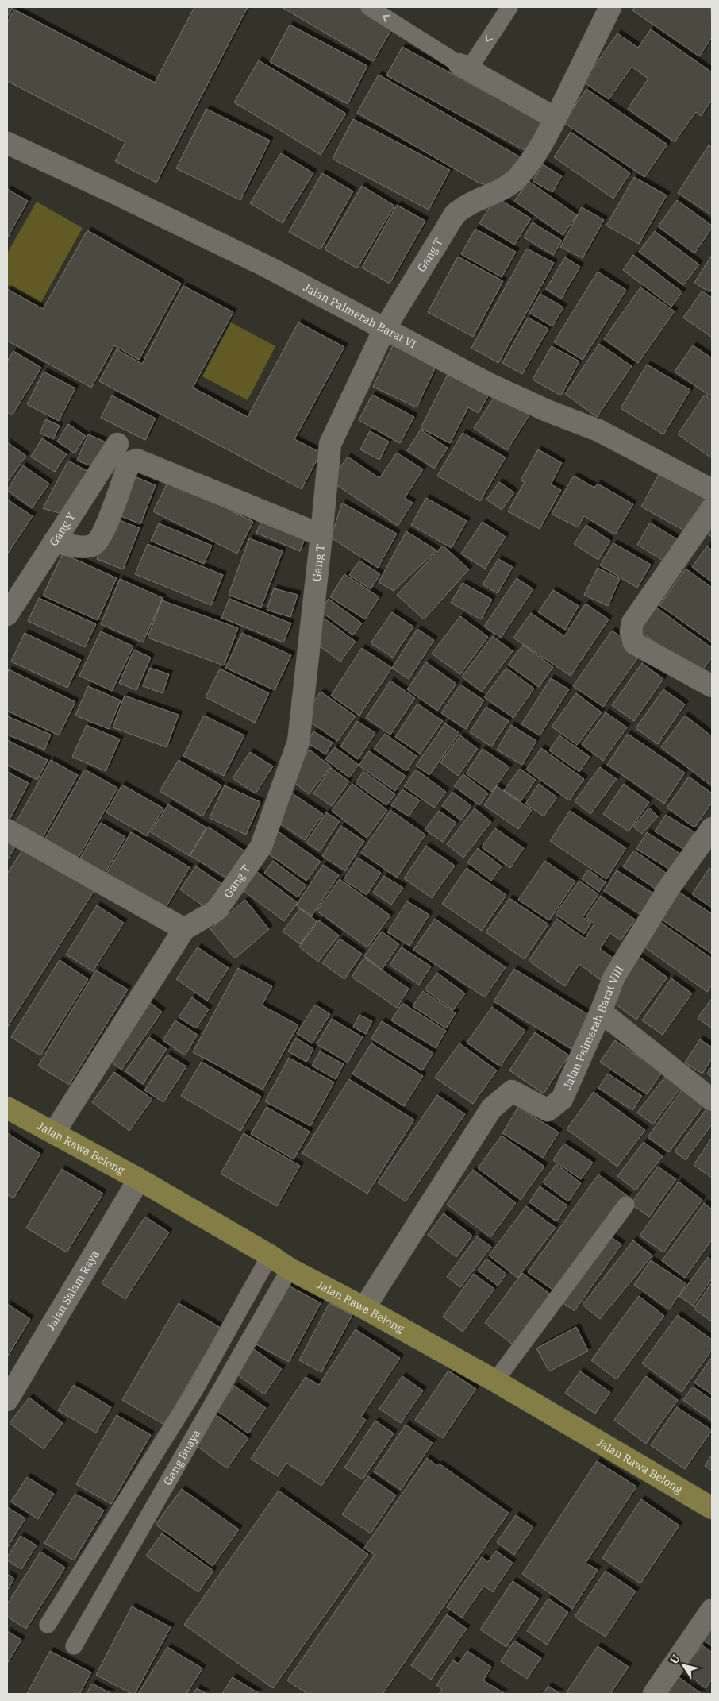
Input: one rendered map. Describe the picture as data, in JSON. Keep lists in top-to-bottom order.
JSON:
{
  "streets": {
    "main road": ["Jalan Rawa Belong"],
    "street": [
      "Gang T",
      "Jalan Palmerah Barat VI",
      "Gang Y",
      "Jalan Palmerah Barat VIII",
      "Jalan Salam Raya"
    ],
    "lane": ["Gang Buaya"]
  },
  "crossings": [
    ["Gang T", "Jalan Palmerah Barat VI"],
    ["Gang T", "Jalan Rawa Belong"],
    ["Jalan Palmerah Barat VIII", "Jalan Rawa Belong"],
    ["Jalan Rawa Belong", "Jalan Salam Raya"],
    ["Jalan Rawa Belong", "Gang Buaya"]
  ],
  "north": "top left"
}
